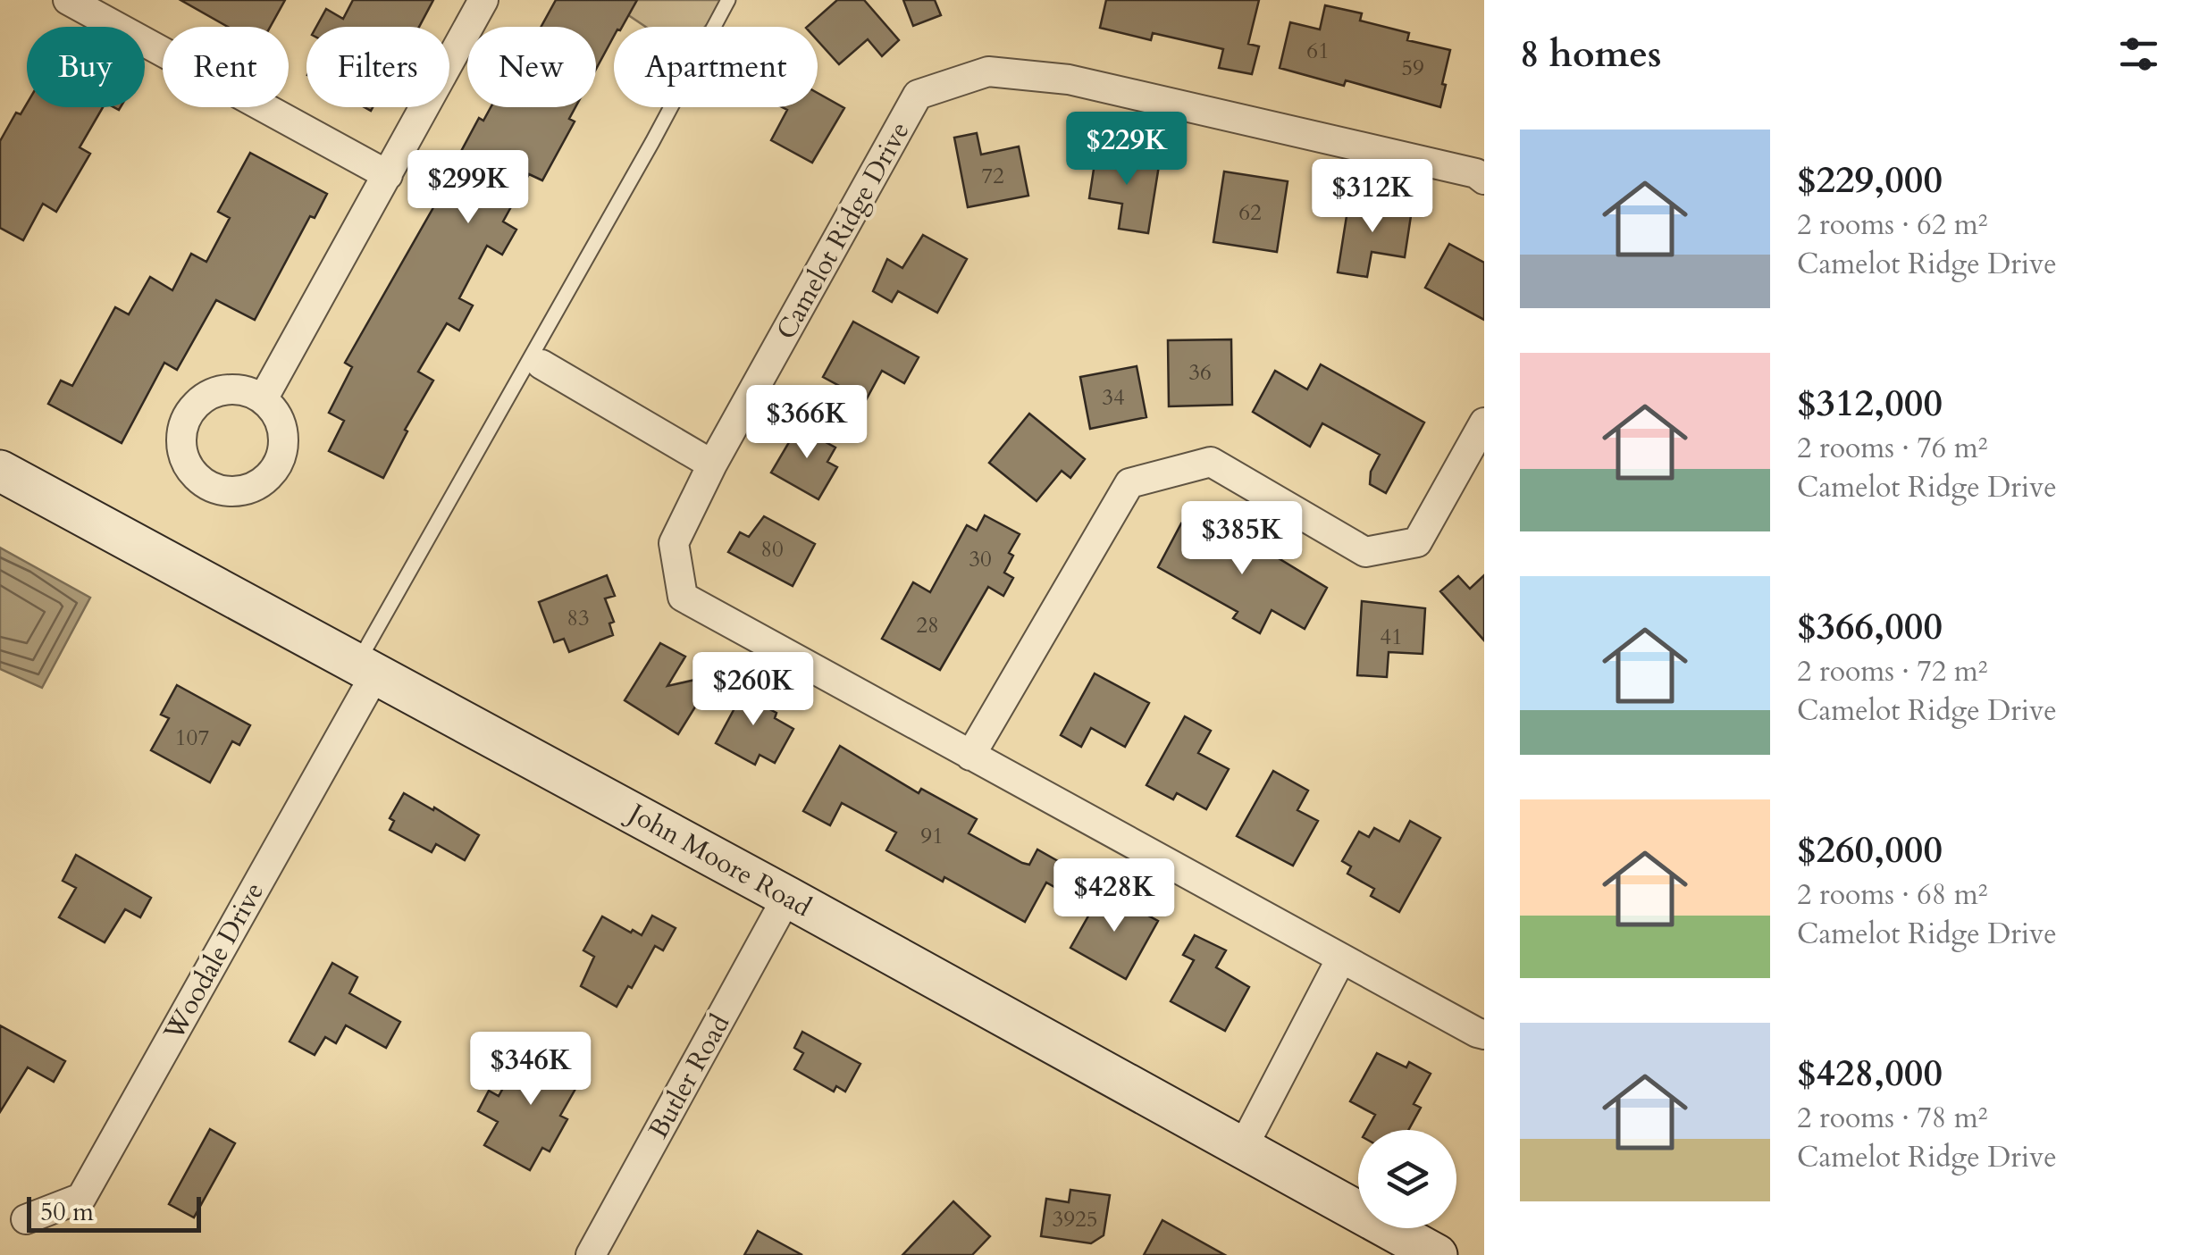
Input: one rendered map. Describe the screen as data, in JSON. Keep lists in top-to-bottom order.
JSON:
{
  "streets": {
    "street": [
      "Camelot Ridge Drive",
      "John Moore Road",
      "Woodale Drive",
      "Butler Road"
    ]
  },
  "crossings": [
    ["John Moore Road", "Woodale Drive"],
    ["John Moore Road", "Butler Road"]
  ],
  "house_numbers": [
    "61",
    "59",
    "72",
    "62",
    "36",
    "34",
    "80",
    "30",
    "83",
    "28",
    "41",
    "107",
    "91",
    "3925"
  ],
  "scale_bar": "50 m",
  "page": {
    "heading": "8 homes",
    "chip": [
      "Buy",
      "Rent",
      "Filters",
      "New",
      "Apartment"
    ],
    "list": [
      {
        "name": "$229,000",
        "note": "2 rooms · 62 m² · Camelot Ridge Drive"
      },
      {
        "name": "$312,000",
        "note": "2 rooms · 76 m² · Camelot Ridge Drive"
      },
      {
        "name": "$366,000",
        "note": "2 rooms · 72 m² · Camelot Ridge Drive"
      },
      {
        "name": "$260,000",
        "note": "2 rooms · 68 m² · Camelot Ridge Drive"
      },
      {
        "name": "$428,000",
        "note": "2 rooms · 78 m² · Camelot Ridge Drive"
      }
    ],
    "price": [
      "$229K",
      "$299K",
      "$312K",
      "$366K",
      "$385K",
      "$260K",
      "$428K",
      "$346K"
    ],
    "scale": "50 m"
  }
}
